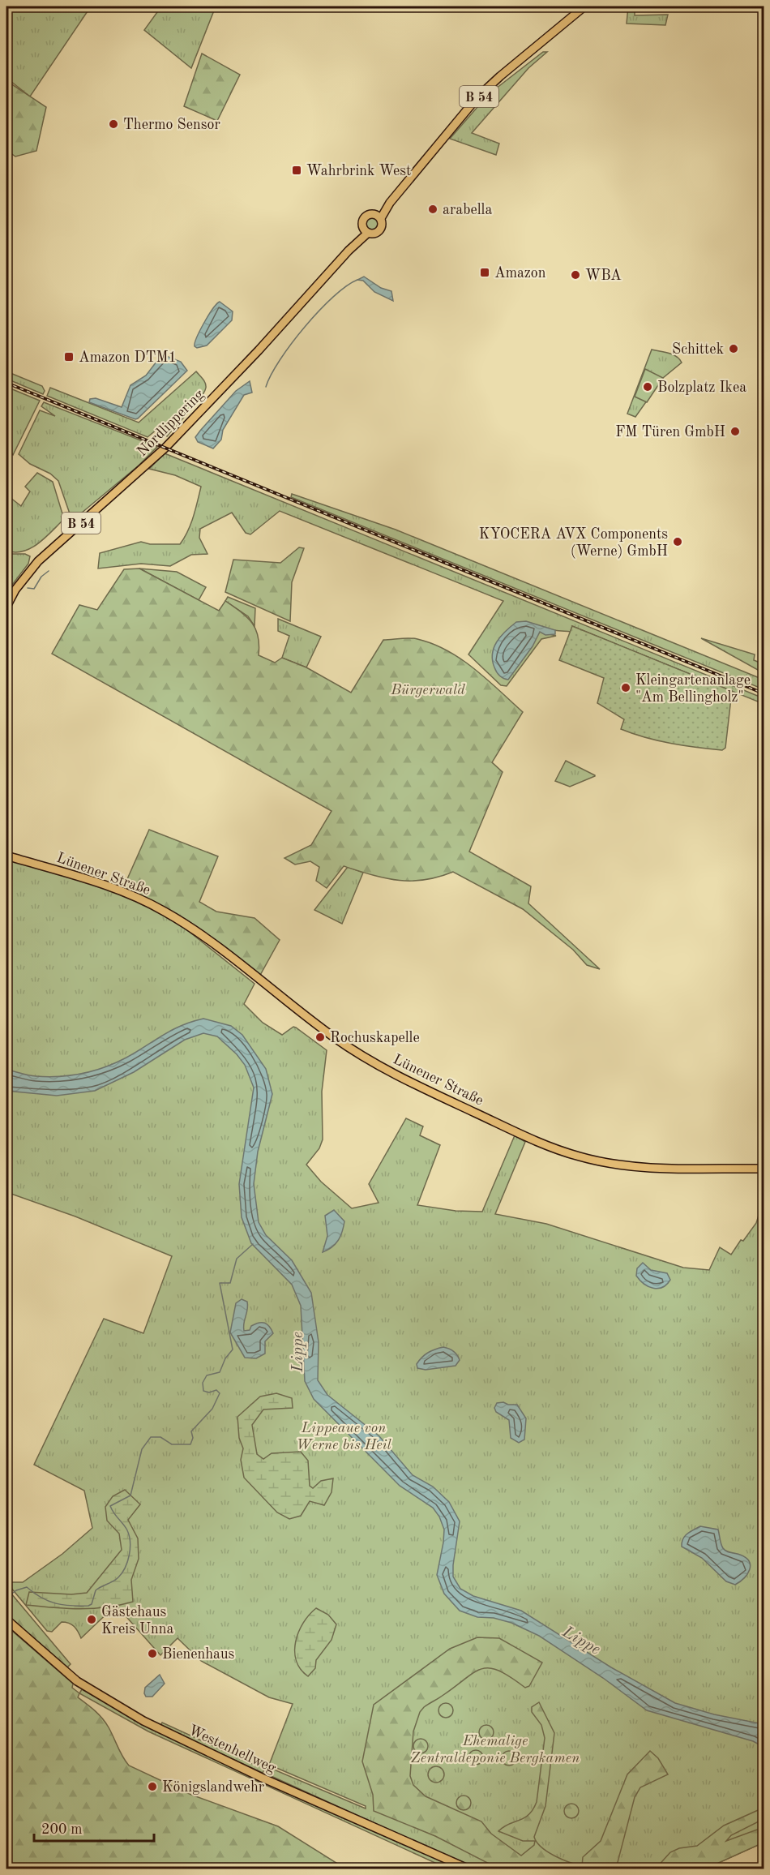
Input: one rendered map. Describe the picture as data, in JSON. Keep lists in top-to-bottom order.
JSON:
{
  "streets": {
    "main road": [
      "B 54",
      "Nordlippering",
      "Lünener Straße",
      "Westenhellweg"
    ]
  },
  "crossings": [
    ["B 54", "Nordlippering"]
  ],
  "water": ["Lippe"],
  "parks": ["Bürgerwald", "Lippeaue von Werne bis Heil", "Ehemalige Zentraldeponie Bergkamen"],
  "places": {
    "other": [
      "Thermo Sensor",
      "arabella",
      "WBA",
      "Schittek",
      "Bolzplatz Ikea",
      "FM Türen GmbH",
      "KYOCERA AVX Components (Werne) GmbH",
      "Kleingartenanlage \"Am Bellingholz\"",
      "Rochuskapelle",
      "Gästehaus Kreis Unna",
      "Bienenhaus",
      "Königslandwehr"
    ],
    "transit": ["Wahrbrink West", "Amazon", "Amazon DTM1"]
  },
  "scale_bar": "200 m"
}
